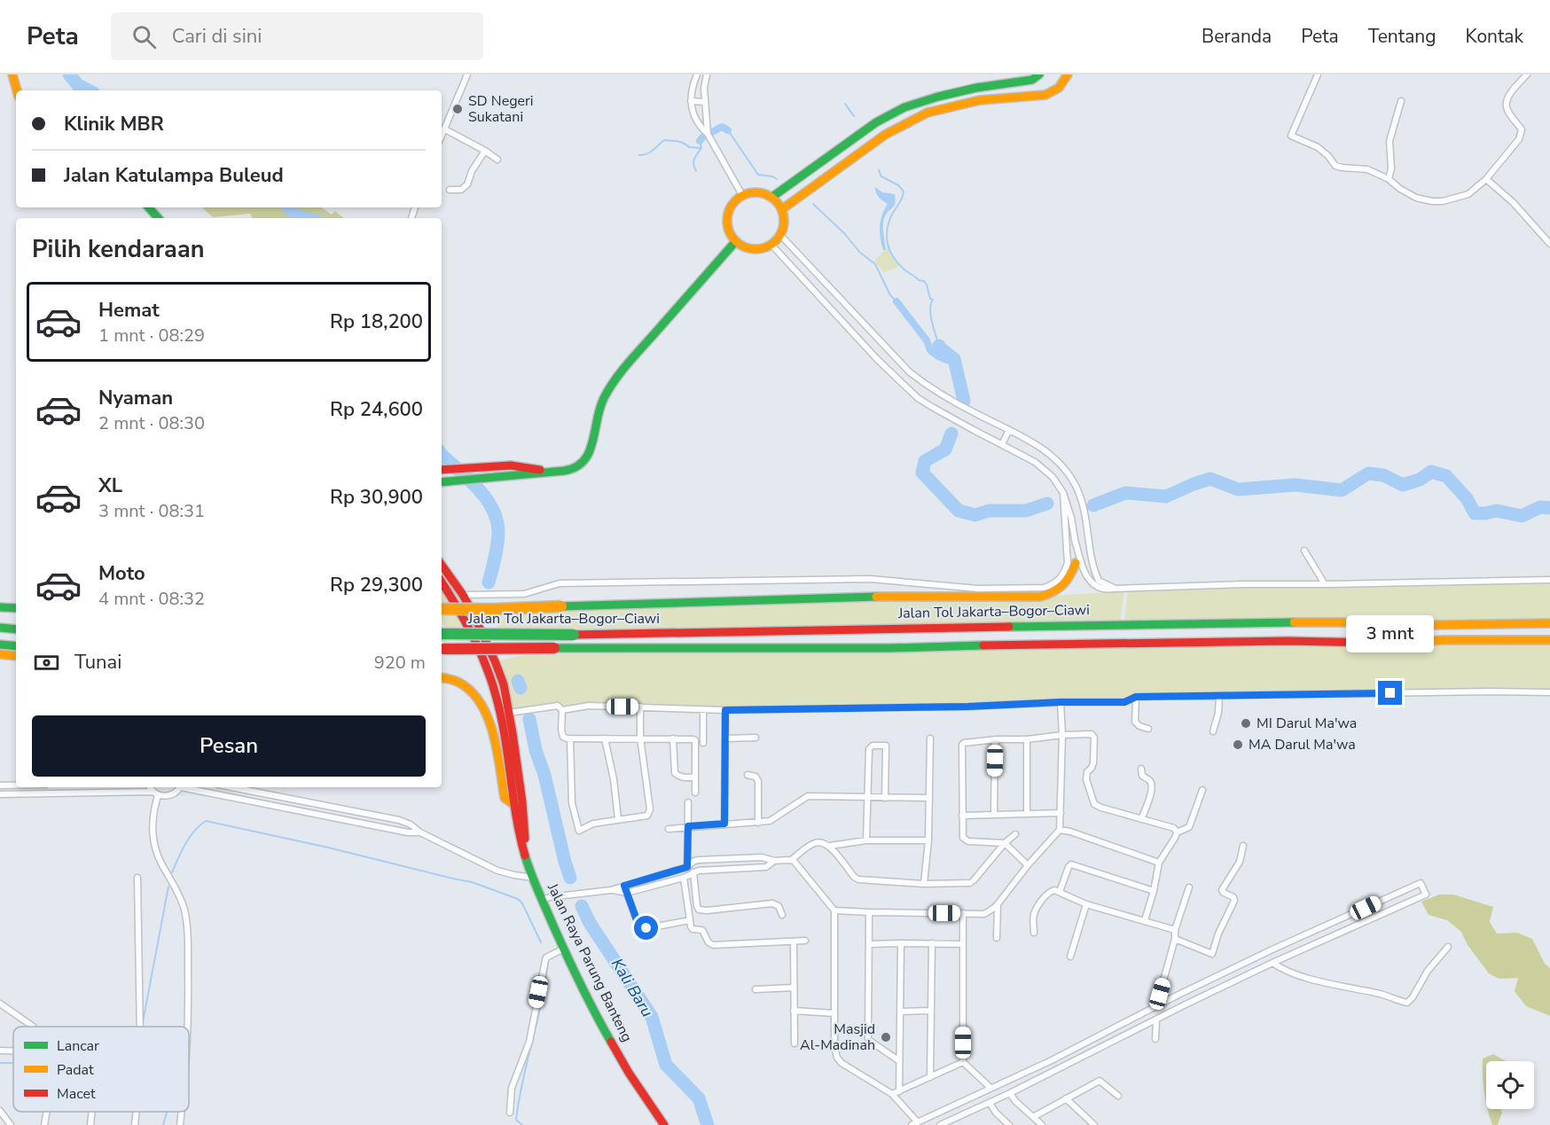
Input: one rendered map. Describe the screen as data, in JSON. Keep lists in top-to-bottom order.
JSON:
{
  "streets": {
    "main road": ["Jalan Tol Jakarta–Bogor–Ciawi", "Jalan Raya Parung Banteng"]
  },
  "water": ["Kali Baru"],
  "places": [
    "SD Negeri Sukatani",
    "MI Darul Ma'wa",
    "MA Darul Ma'wa",
    "Masjid Al-Madinah"
  ],
  "legend": ["Lancar", "Padat", "Macet"],
  "page": {
    "header": "Peta",
    "search": "Cari di sini",
    "nav": [
      "Beranda",
      "Peta",
      "Tentang",
      "Kontak"
    ],
    "banner": ["Klinik MBR", "Jalan Katulampa Buleud"],
    "heading": "Pilih kendaraan",
    "list": [
      {
        "name": "Hemat",
        "note": "1 mnt · 08:29",
        "value": "Rp 18,200"
      },
      {
        "name": "Nyaman",
        "note": "2 mnt · 08:30",
        "value": "Rp 24,600"
      },
      {
        "name": "XL",
        "note": "3 mnt · 08:31",
        "value": "Rp 30,900"
      },
      {
        "name": "Moto",
        "note": "4 mnt · 08:32",
        "value": "Rp 29,300"
      }
    ],
    "bubble": "3 mnt",
    "pay": ["Tunai", "920 m"],
    "buttons": "Pesan"
  }
}
